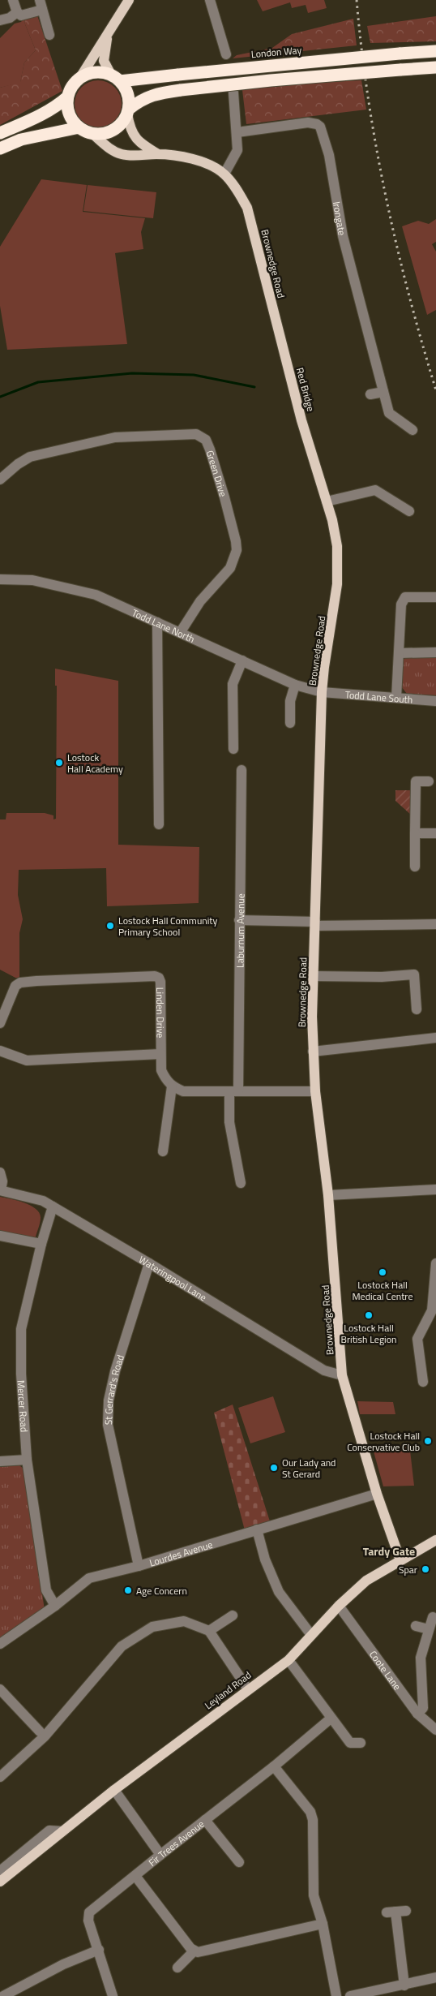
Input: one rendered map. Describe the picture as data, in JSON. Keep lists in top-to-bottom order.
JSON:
{
  "streets": {
    "highway": ["London Way"],
    "main road": ["Brownedge Road", "Red Bridge", "Leyland Road"],
    "street": [
      "Irongate",
      "Green Drive",
      "Todd Lane North",
      "Todd Lane South",
      "Laburnum Avenue",
      "Linden Drive",
      "Wateringpool Lane",
      "St Gerrard's Road",
      "Mercer Road",
      "Lourdes Avenue",
      "Coote Lane",
      "Fir Trees Avenue"
    ]
  },
  "crossings": [
    ["London Way", "Brownedge Road"],
    ["Brownedge Road", "Red Bridge"],
    ["Brownedge Road", "Todd Lane North"],
    ["Brownedge Road", "Todd Lane South"],
    ["Brownedge Road", "Wateringpool Lane"],
    ["Brownedge Road", "Lourdes Avenue"],
    ["Brownedge Road", "Leyland Road"],
    ["Green Drive", "Todd Lane North"],
    ["Todd Lane North", "Todd Lane South"],
    ["Wateringpool Lane", "St Gerrard's Road"],
    ["Wateringpool Lane", "Mercer Road"],
    ["St Gerrard's Road", "Lourdes Avenue"],
    ["Mercer Road", "Lourdes Avenue"],
    ["Coote Lane", "Leyland Road"]
  ],
  "districts": ["Tardy Gate"],
  "places": [
    "Lostock Hall Academy",
    "Lostock Hall Community Primary School",
    "Lostock Hall Medical Centre",
    "Lostock Hall British Legion",
    "Lostock Hall Conservative Club",
    "Our Lady and St Gerard",
    "Spar",
    "Age Concern"
  ]
}
